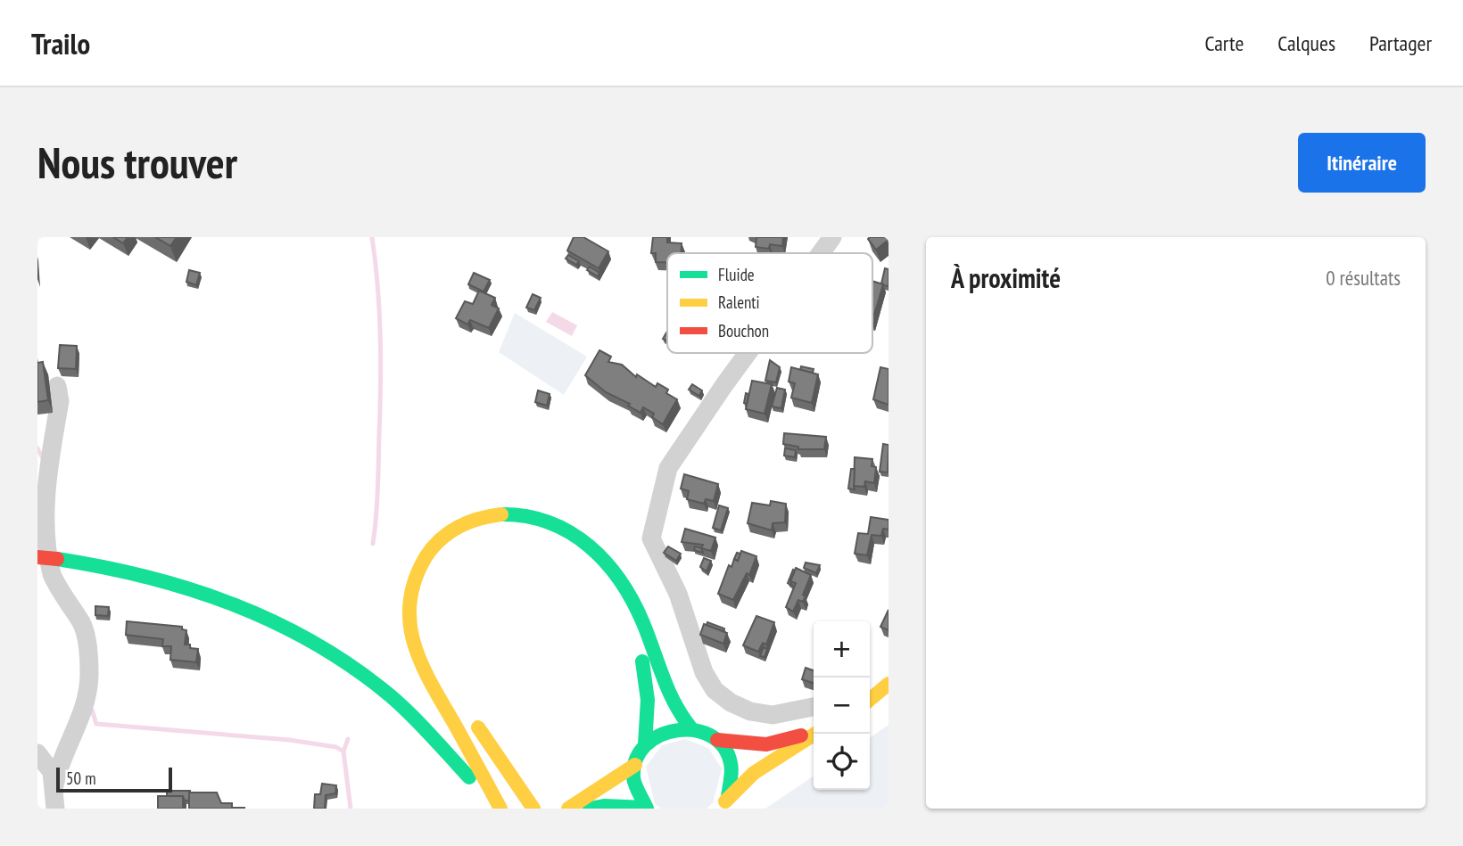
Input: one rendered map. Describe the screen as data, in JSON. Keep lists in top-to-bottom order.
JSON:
{
  "legend": ["Fluide", "Ralenti", "Bouchon"],
  "scale_bar": "50 m",
  "page": {
    "header": "Trailo",
    "nav": ["Carte", "Calques", "Partager"],
    "buttons": "Itinéraire",
    "title": "Nous trouver",
    "heading": ["À proximité", "0 résultats"],
    "map_buttons": ["+", "−"],
    "scale": "50 m"
  }
}
